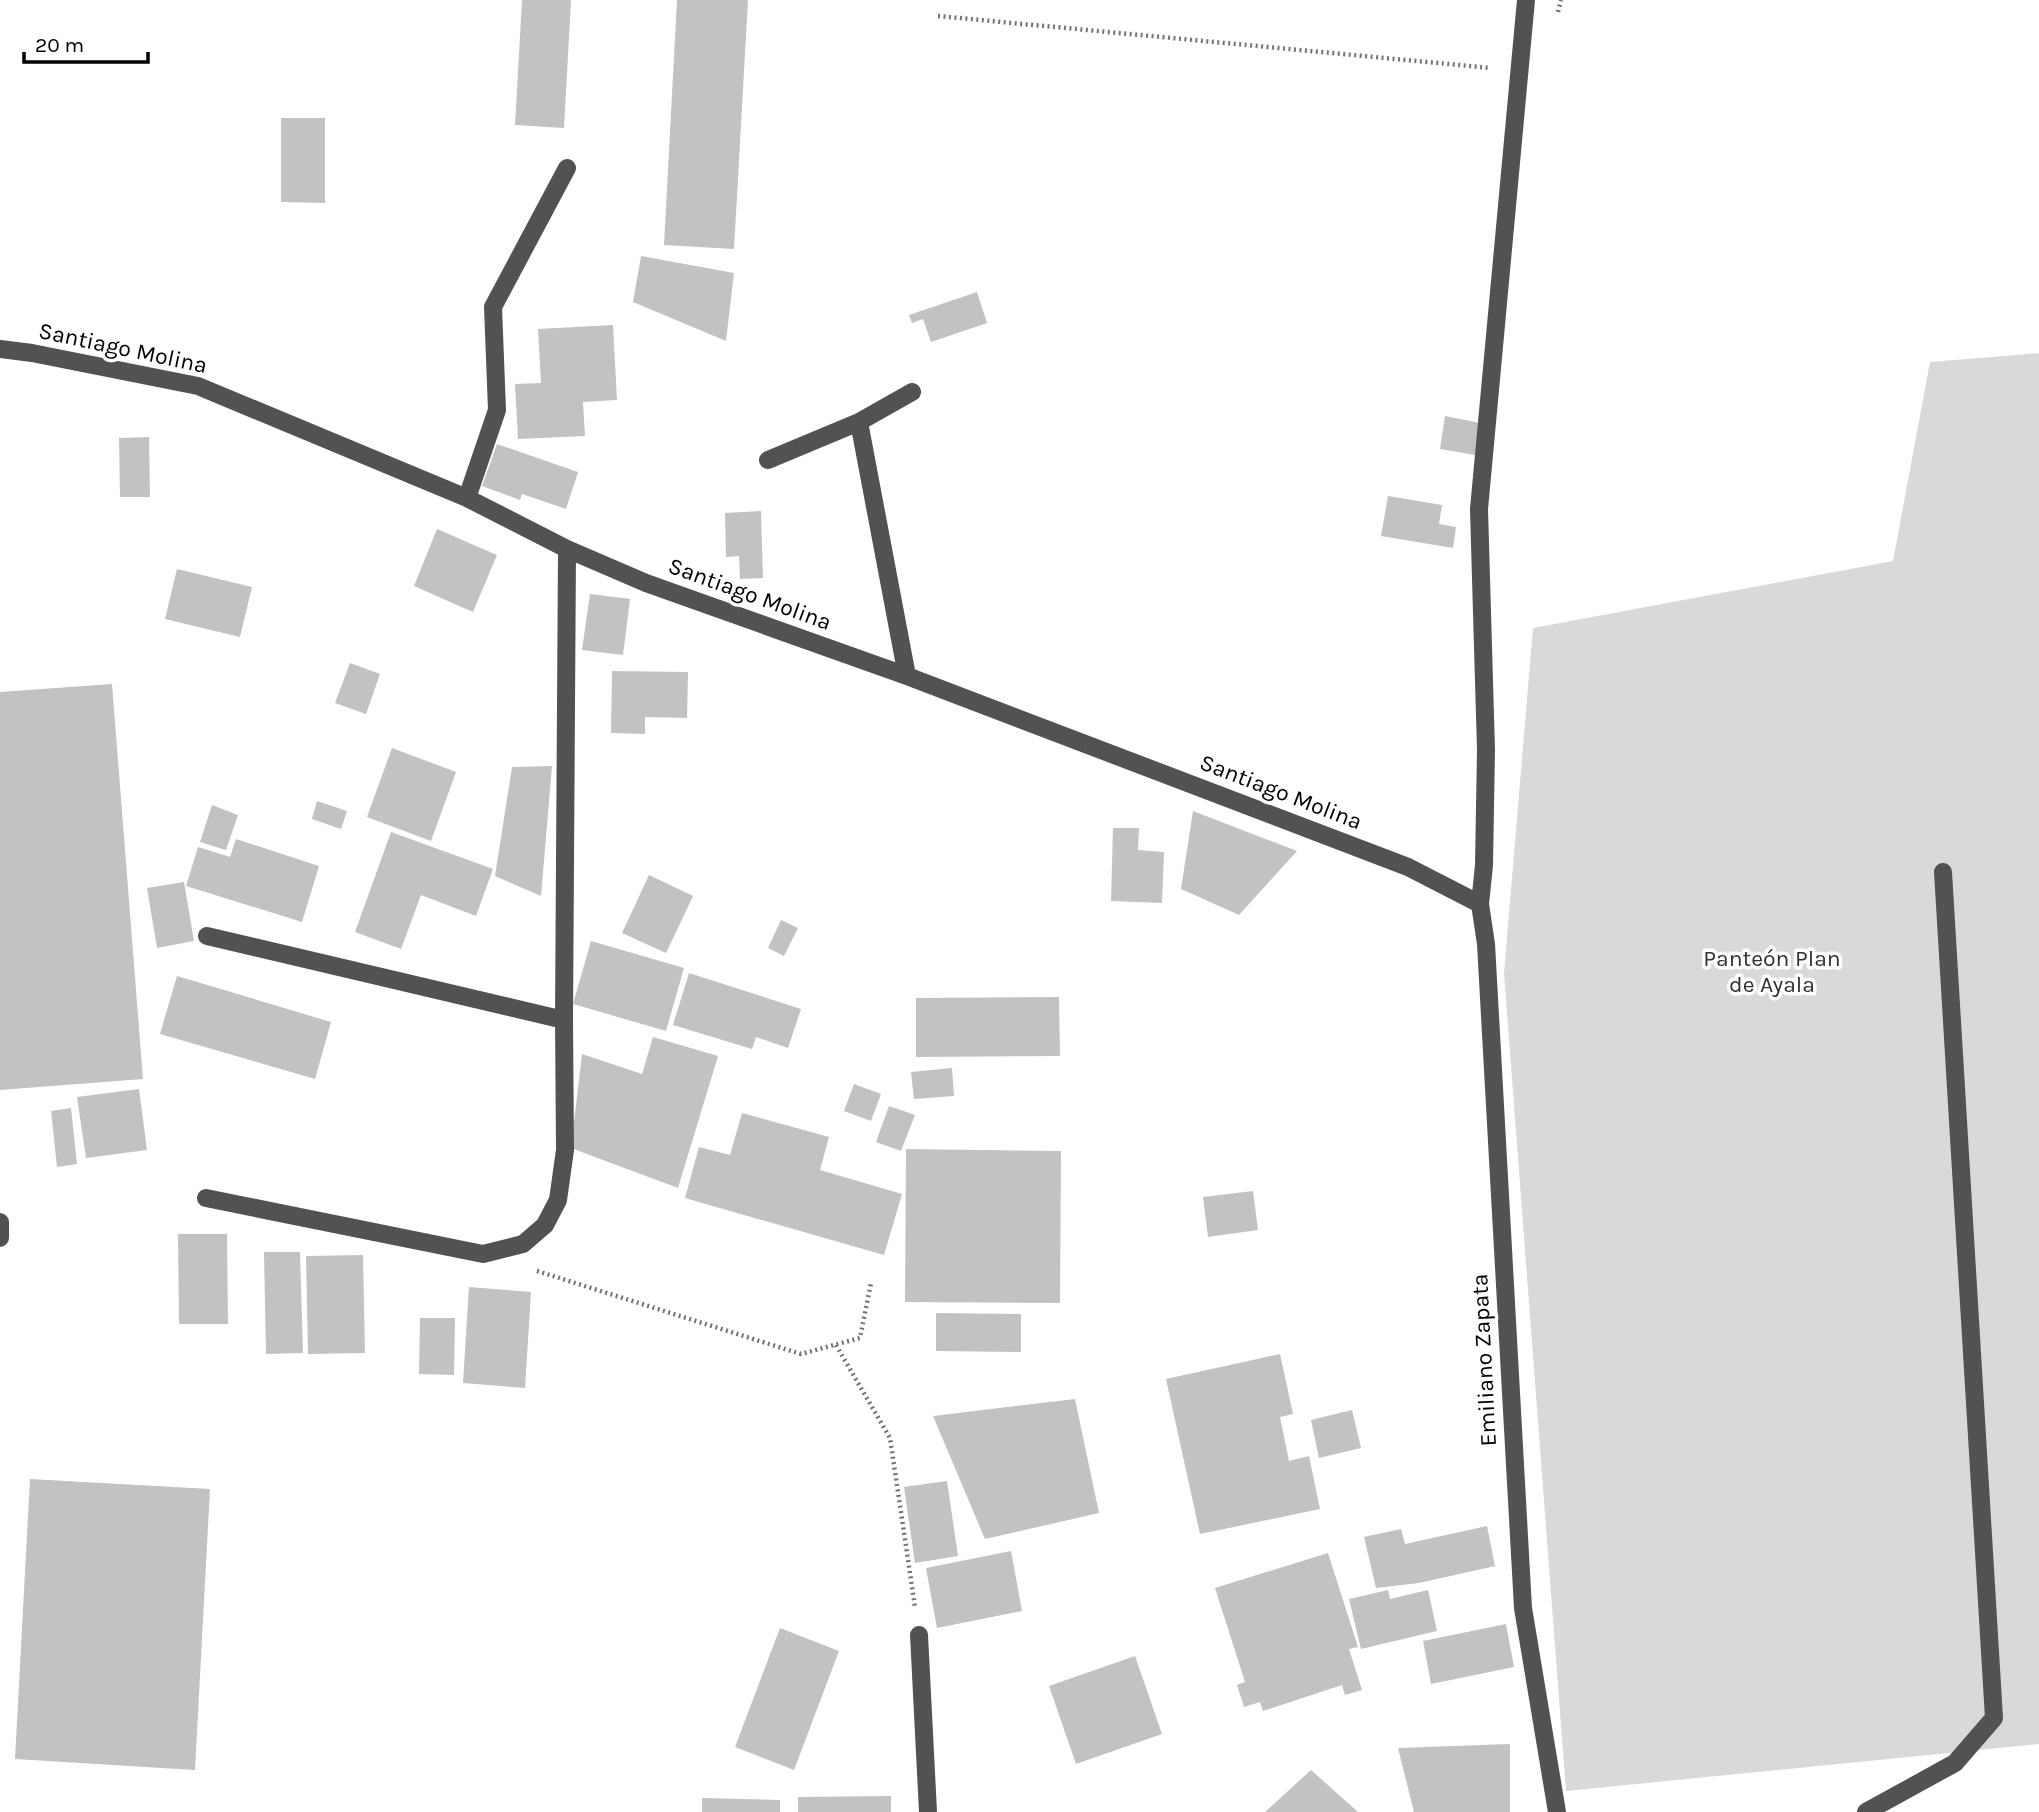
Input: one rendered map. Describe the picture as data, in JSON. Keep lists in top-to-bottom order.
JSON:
{
  "streets": {
    "street": ["Santiago Molina", "Emiliano Zapata"]
  },
  "crossings": [
    ["Santiago Molina", "Emiliano Zapata"]
  ],
  "parks": ["Panteón Plan de Ayala"],
  "scale_bar": "20 m"
}
